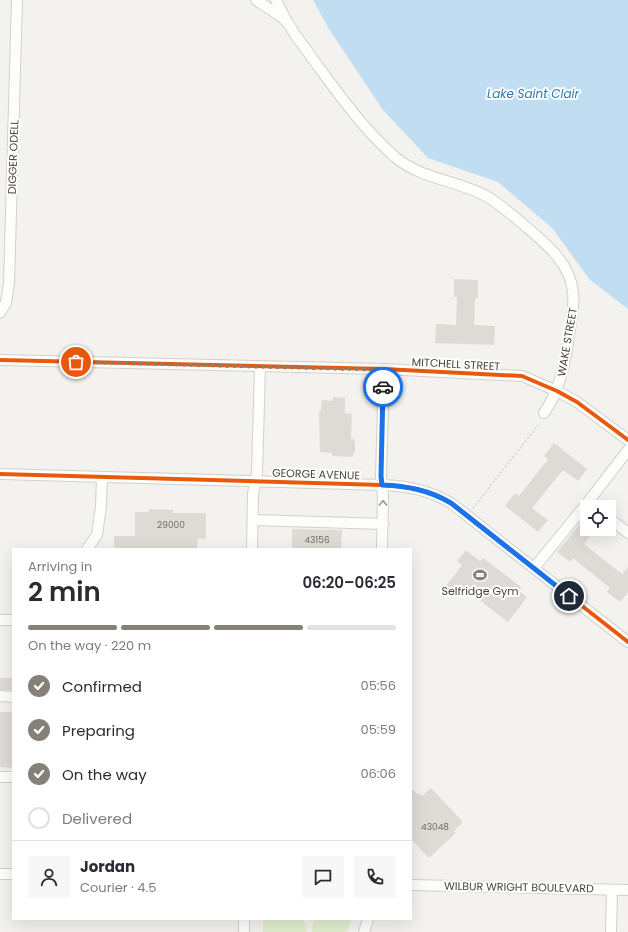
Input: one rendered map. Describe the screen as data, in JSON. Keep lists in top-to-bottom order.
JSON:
{
  "streets": {
    "street": [
      "DIGGER ODELL",
      "WAKE STREET",
      "MITCHELL STREET",
      "GEORGE AVENUE",
      "WILBUR WRIGHT BOULEVARD"
    ]
  },
  "crossings": [
    ["WAKE STREET", "MITCHELL STREET"]
  ],
  "water": ["Lake Saint Clair"],
  "places": {
    "sports": ["Selfridge Gym"]
  },
  "house_numbers": ["29000", "43156", "43048"],
  "page": {
    "heading": ["2 min", "Arriving in", "06:20–06:25"],
    "panel": ["Jordan", "Courier · 4.5"],
    "bar": "On the way · 220 m",
    "list": [
      ["Confirmed", "05:56"],
      ["Preparing", "05:59"],
      ["On the way", "06:06"],
      "Delivered"
    ]
  }
}
